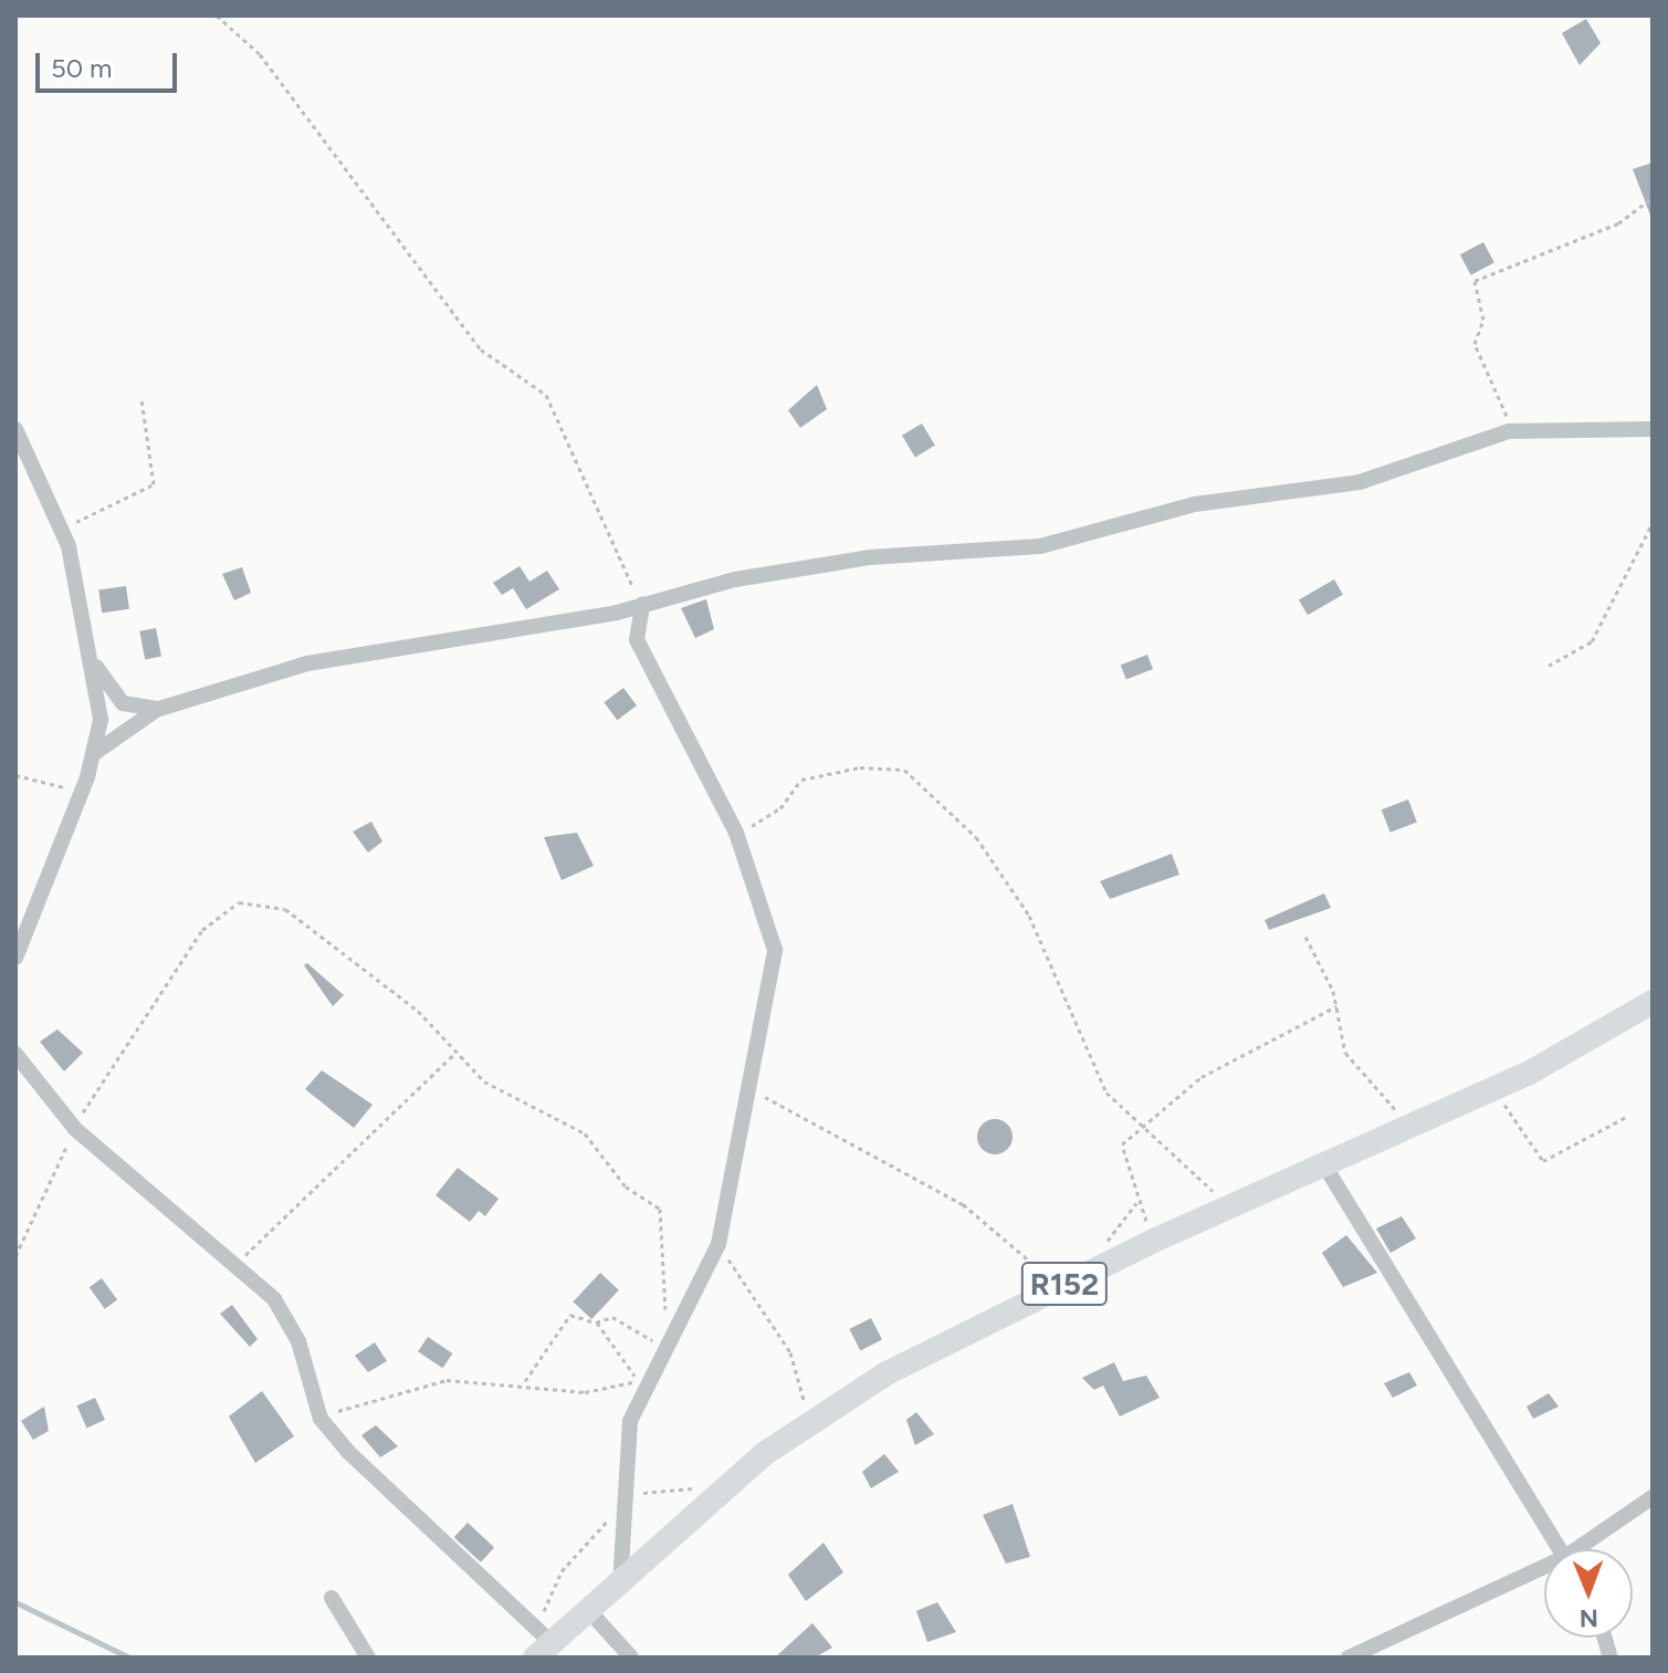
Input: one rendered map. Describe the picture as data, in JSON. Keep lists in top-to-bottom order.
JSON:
{
  "streets": {
    "main road": ["R152"]
  },
  "scale_bar": "50 m",
  "north": "bottom"
}
